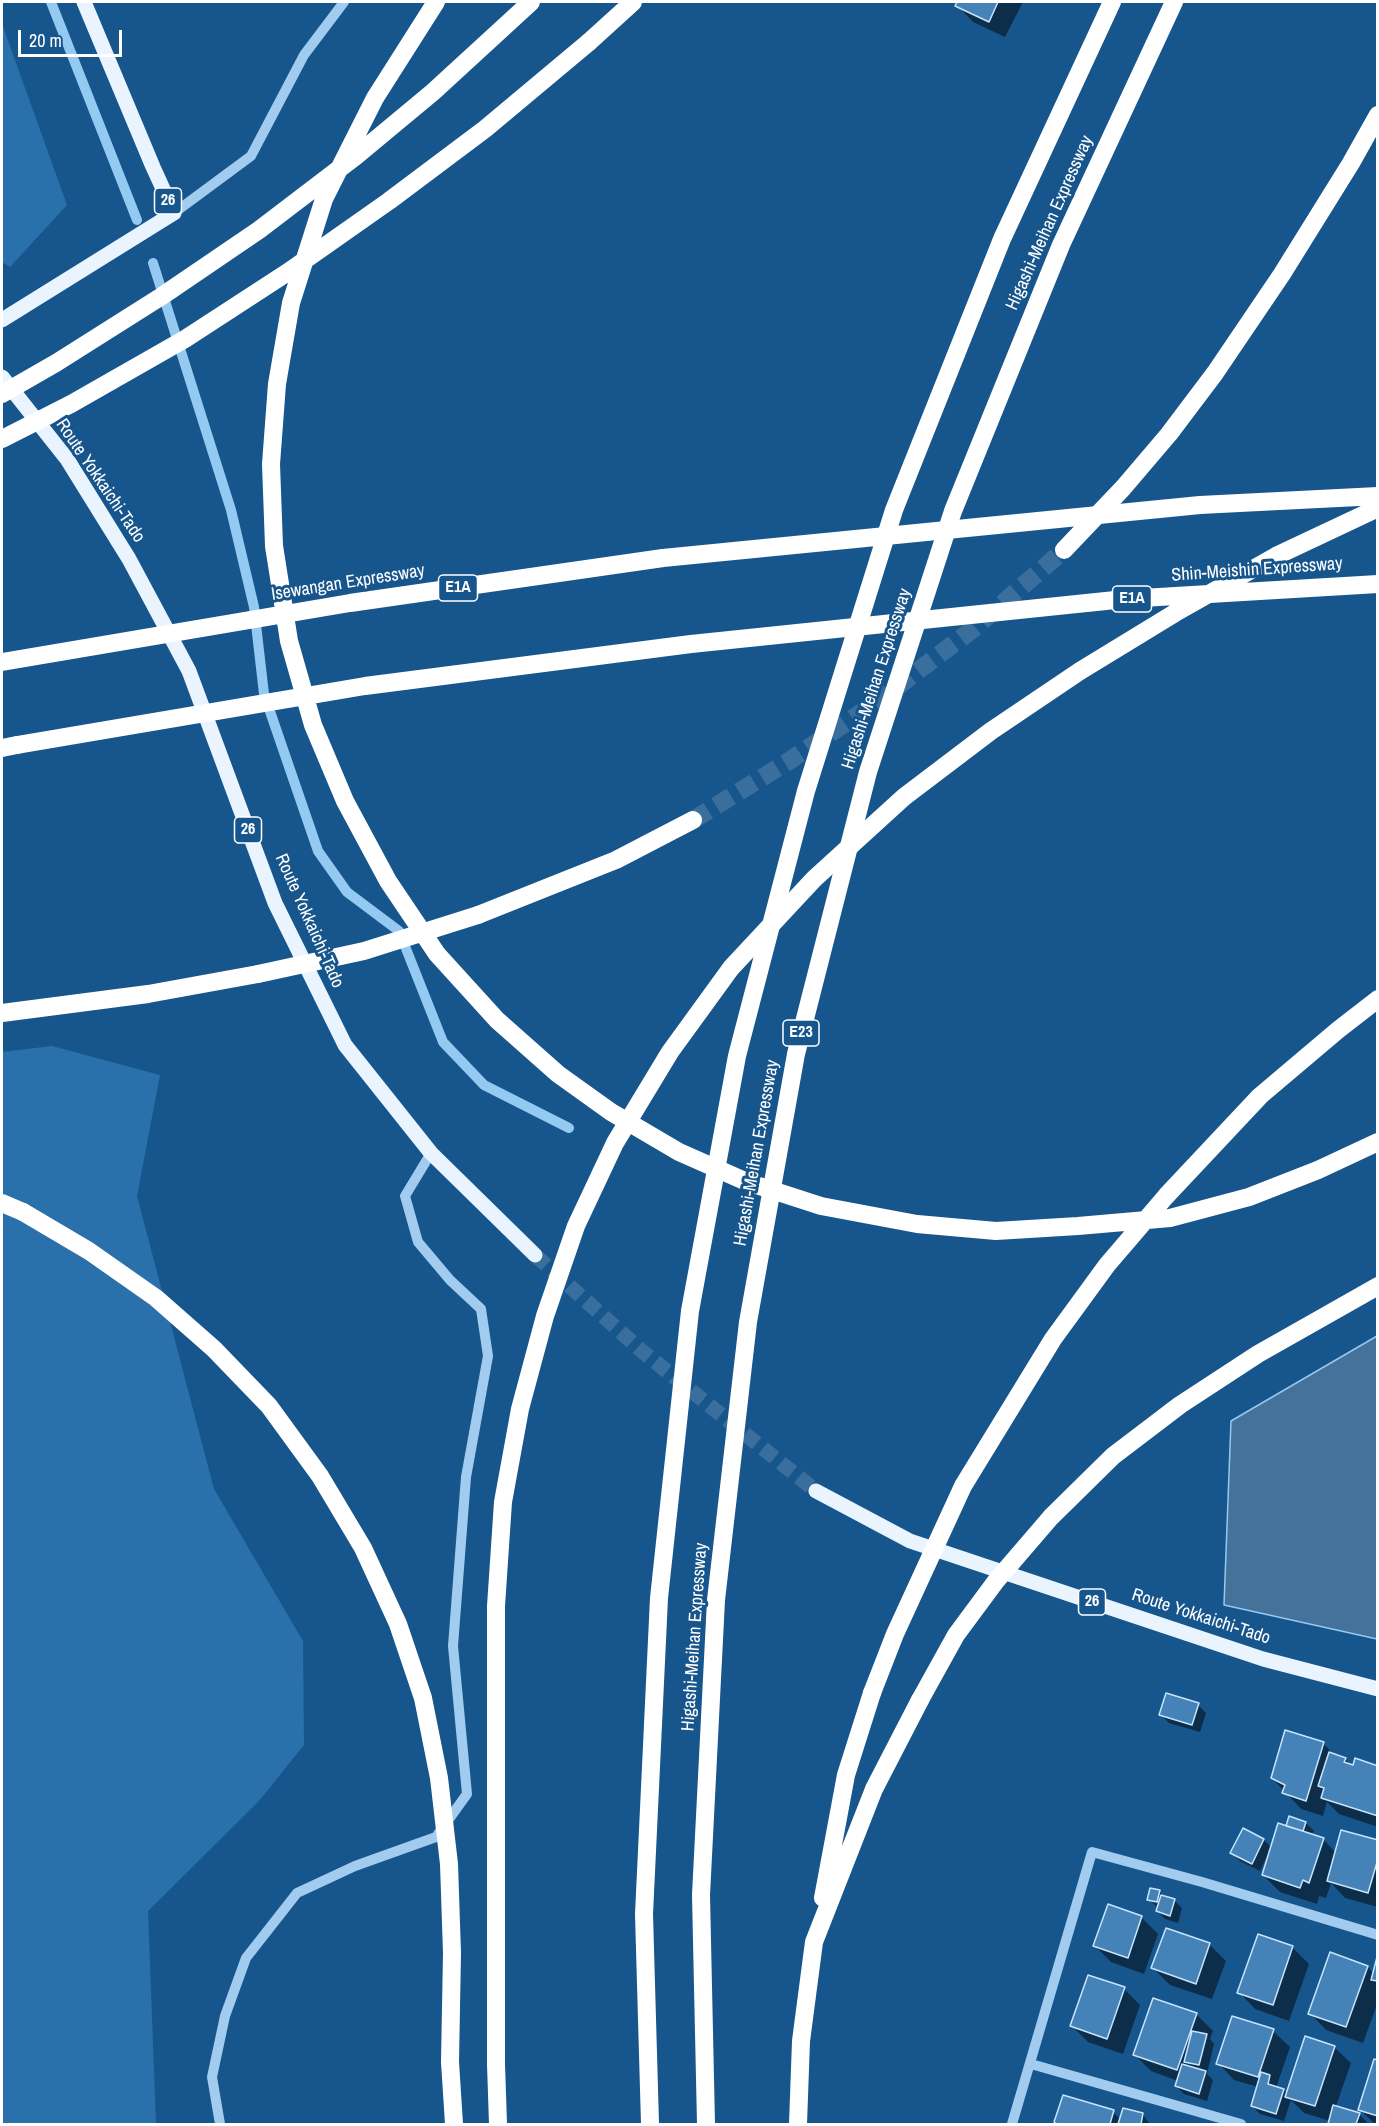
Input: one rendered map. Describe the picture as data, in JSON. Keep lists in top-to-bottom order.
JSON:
{
  "streets": {
    "highway": [
      "Higashi-Meihan Expressway",
      "Shin-Meishin Expressway",
      "Isewangan Expressway",
      "E1A",
      "E23"
    ],
    "main road": ["26", "Route Yokkaichi-Tado"]
  },
  "scale_bar": "20 m"
}
